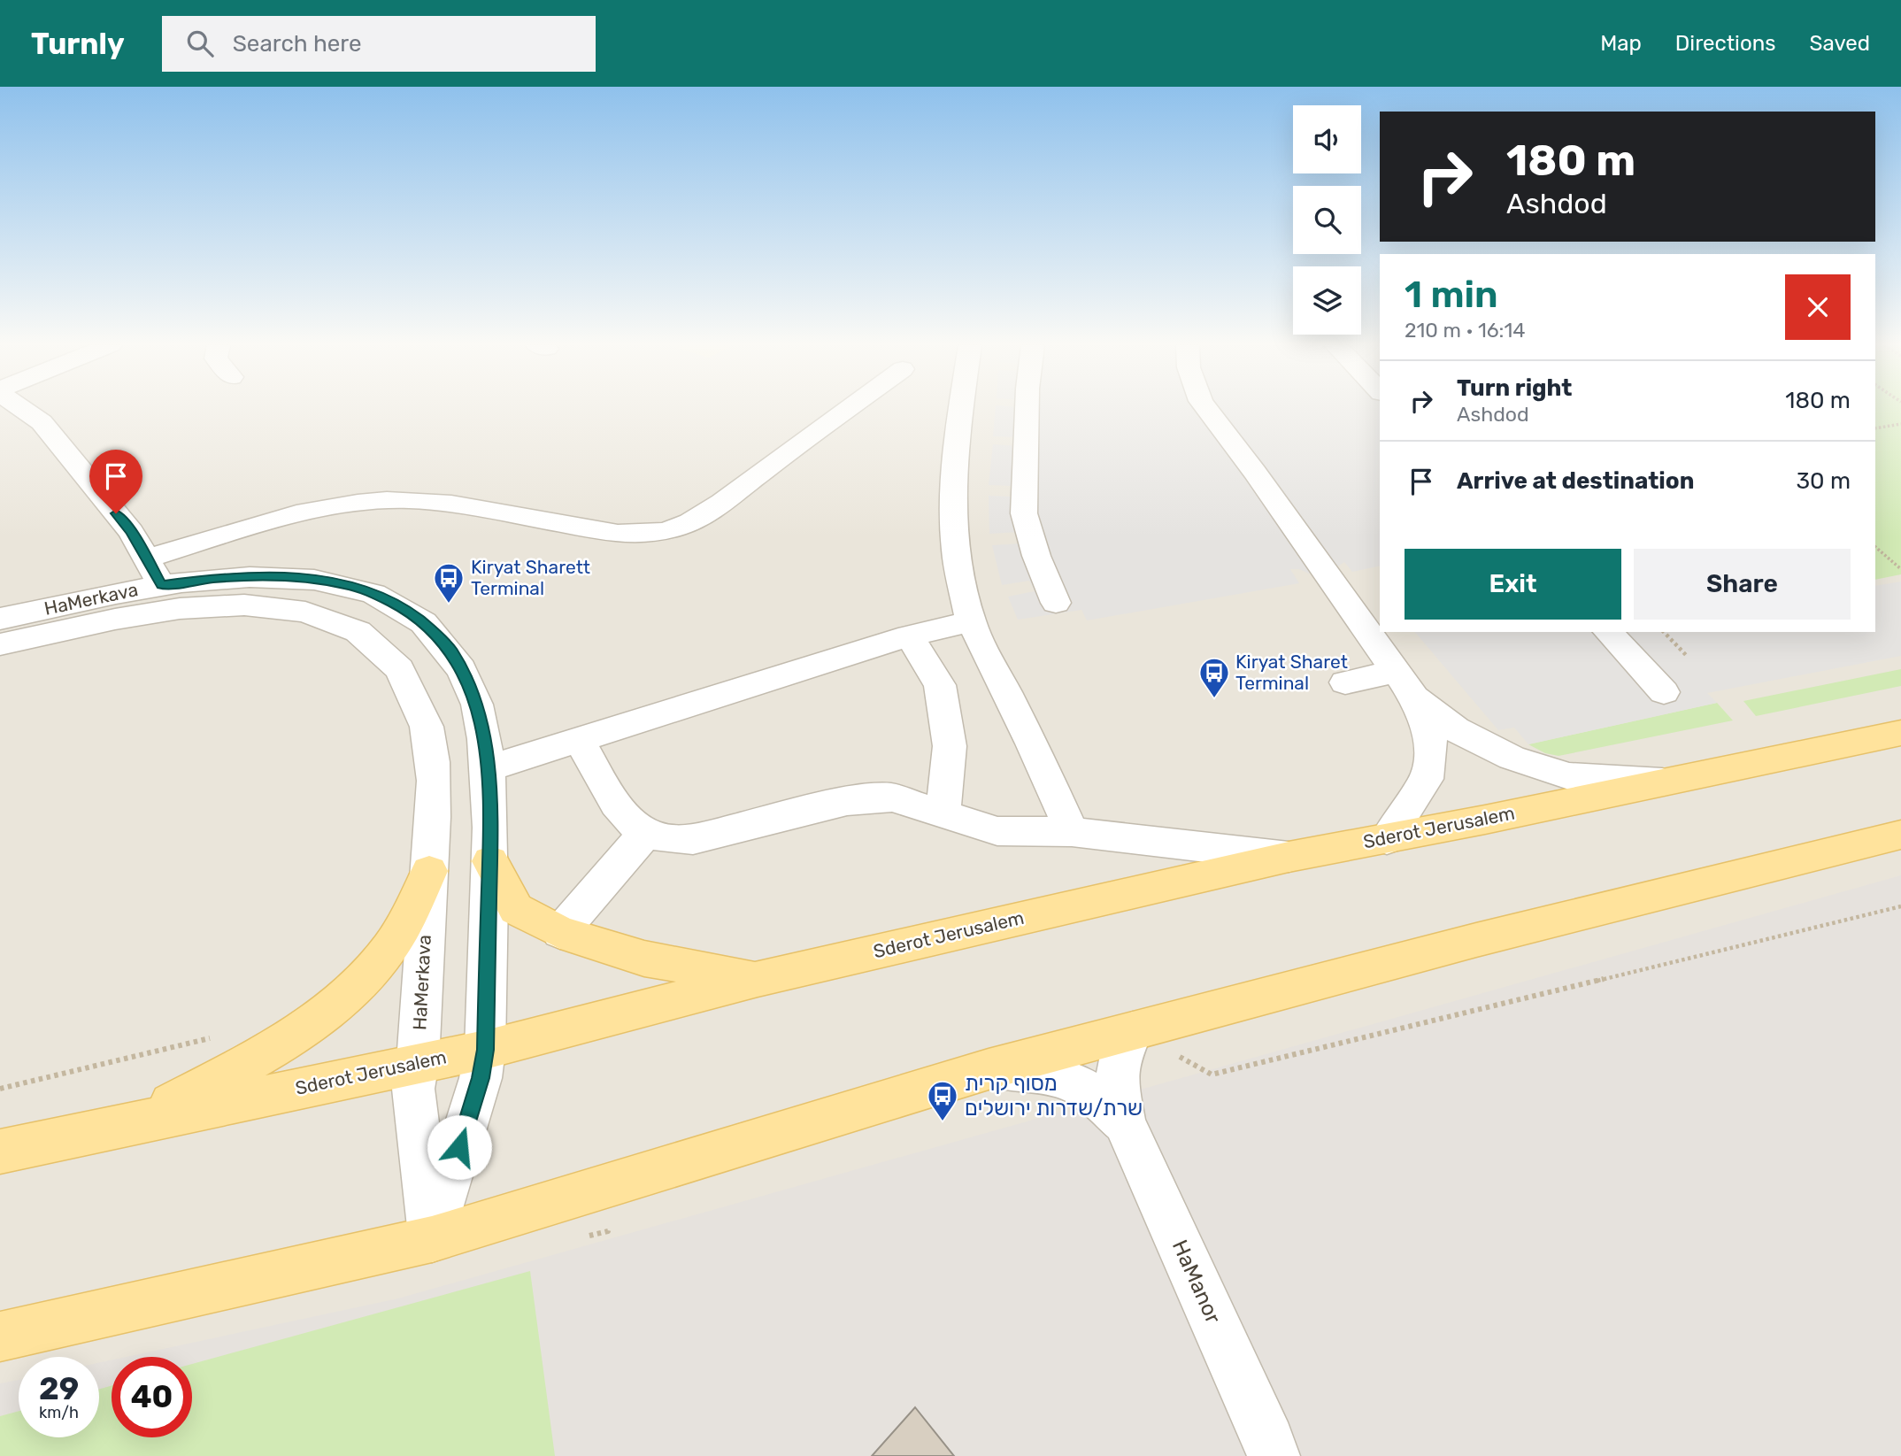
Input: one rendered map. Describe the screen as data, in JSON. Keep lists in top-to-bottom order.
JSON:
{
  "streets": {
    "main road": ["Sderot Jerusalem"],
    "street": ["HaMerkava", "HaManor"]
  },
  "crossings": [
    ["HaMerkava", "Sderot Jerusalem"]
  ],
  "places": {
    "bus stop": ["Kiryat Sharett Terminal", "Kiryat Sharet Terminal", "מסוף קרית שרת/שדרות ירושלים"]
  },
  "page": {
    "header": "Turnly",
    "search": "Search here",
    "nav": ["Map", "Directions", "Saved"],
    "turn": ["180 m", "Ashdod"],
    "heading": ["1 min", "210 m · 16:14"],
    "list": [
      {
        "name": "Turn right",
        "note": "Ashdod",
        "value": "180 m"
      },
      {
        "name": "Arrive at destination",
        "value": "30 m"
      }
    ],
    "buttons": ["Exit", "Share"],
    "speed": "29 km/h",
    "limit": "40"
  }
}
